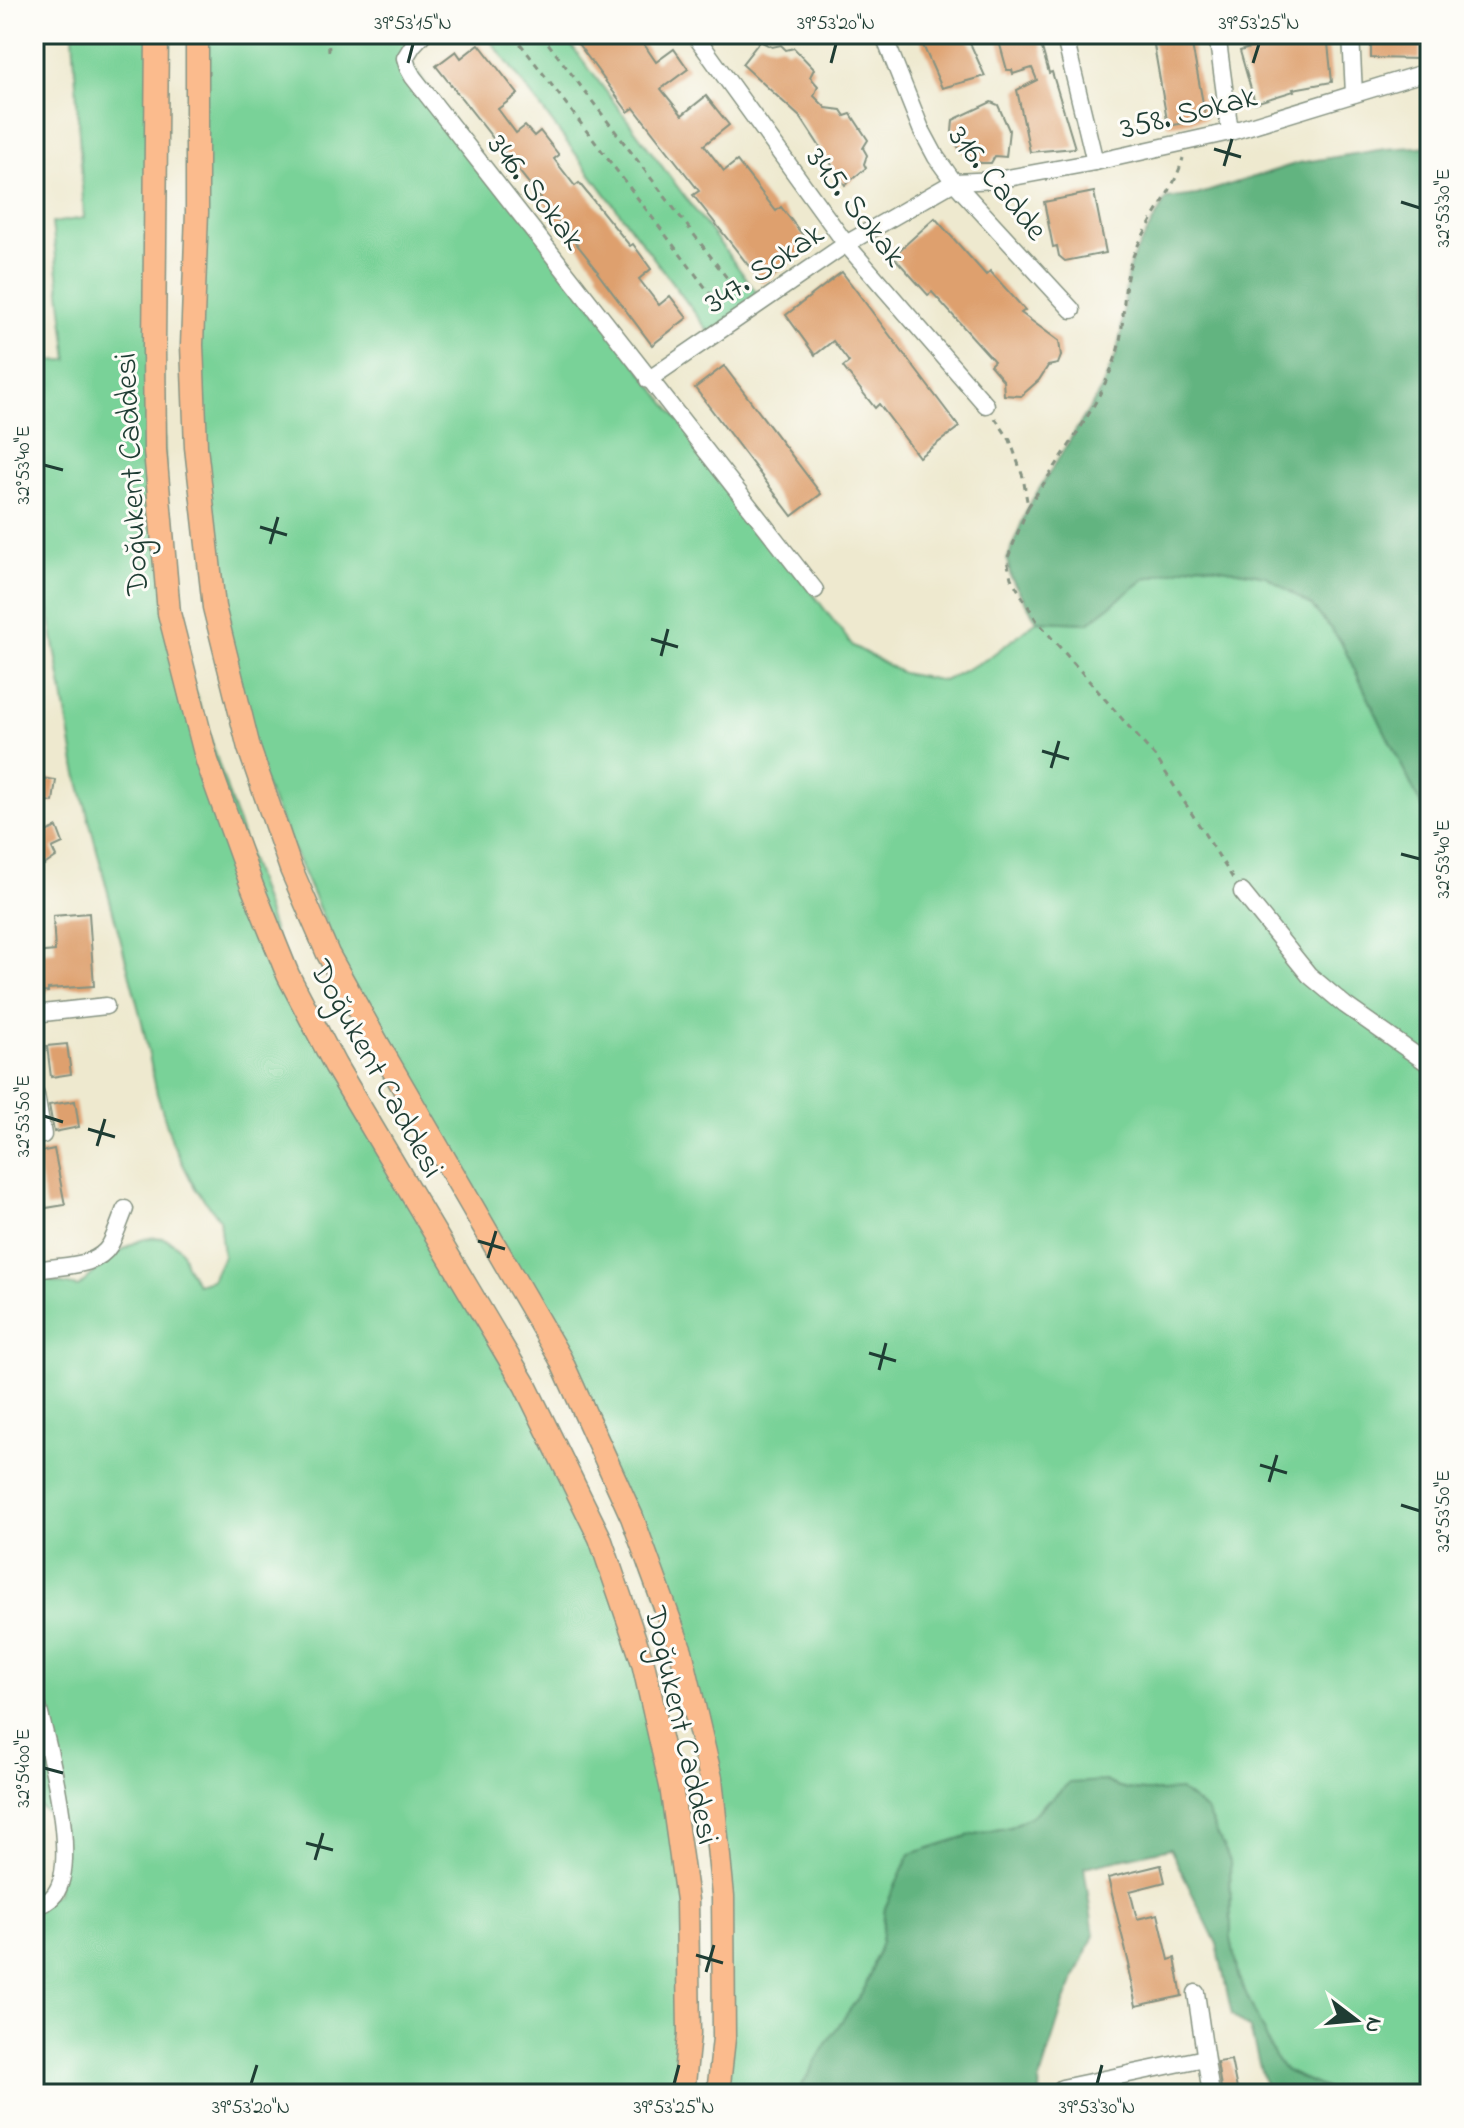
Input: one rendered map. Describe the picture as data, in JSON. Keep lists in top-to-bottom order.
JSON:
{
  "streets": {
    "main road": ["Doğukent Caddesi"],
    "street": [
      "358. Sokak",
      "316. Cadde",
      "346. Sokak",
      "345. Sokak",
      "347. Sokak"
    ]
  },
  "crossings": [
    ["358. Sokak", "316. Cadde"],
    ["358. Sokak", "347. Sokak"],
    ["316. Cadde", "347. Sokak"],
    ["346. Sokak", "347. Sokak"],
    ["345. Sokak", "347. Sokak"]
  ],
  "north": "right",
  "coordinates": [
    "39°53'15\"N",
    "39°53'20\"N",
    "39°53'25\"N",
    "32°53'30\"E",
    "32°53'40\"E",
    "32°53'50\"E",
    "32°54'00\"E",
    "39°53'30\"N"
  ]
}
